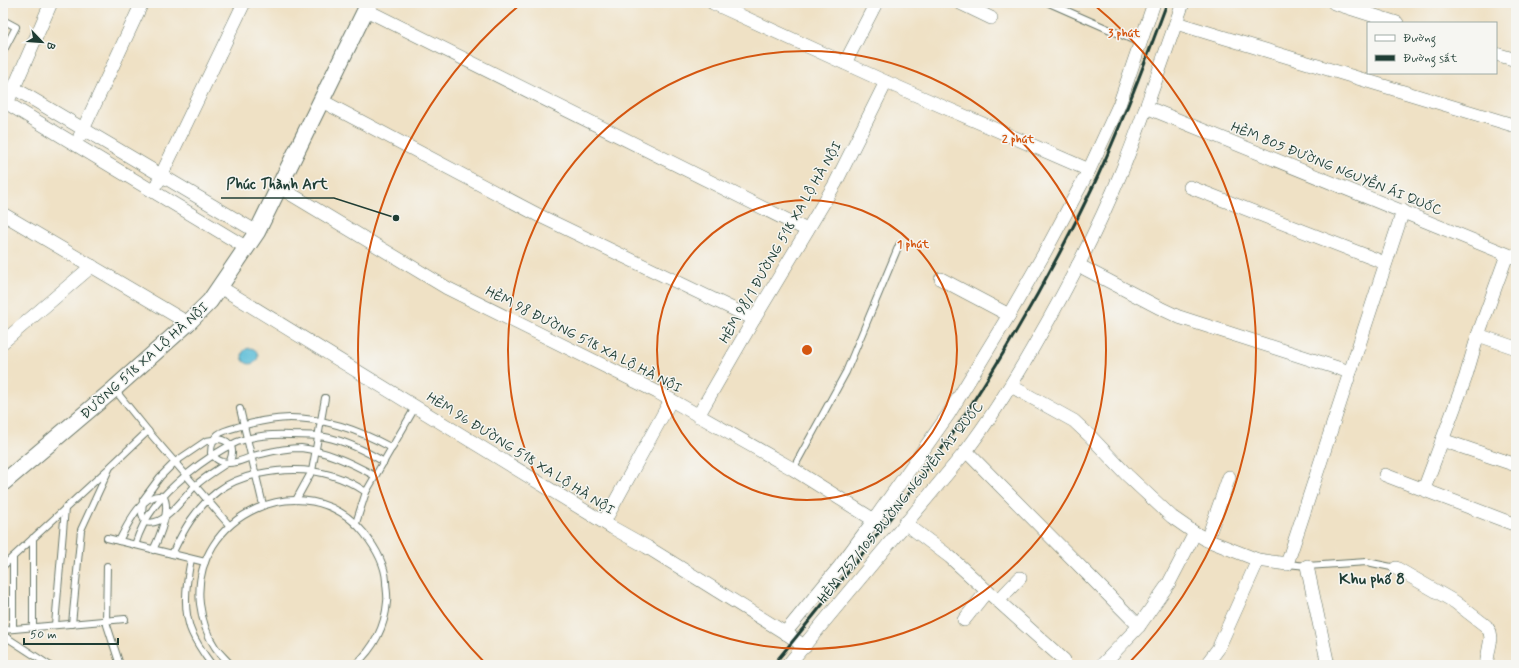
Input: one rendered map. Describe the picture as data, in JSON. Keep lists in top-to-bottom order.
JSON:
{
  "streets": {
    "street": [
      "HẺM 805 ĐƯỜNG NGUYỄN ÁI QUỐC",
      "HẺM 98/1 ĐƯỜNG 518 XA LỘ HÀ NỘI",
      "HẺM 98 ĐƯỜNG 518 XA LỘ HÀ NỘI",
      "ĐƯỜNG 518 XA LỘ HÀ NỘI",
      "HẺM 96 ĐƯỜNG 518 XA LỘ HÀ NỘI",
      "HẺM 757/105 ĐƯỜNG NGUYỄN ÁI QUỐC"
    ]
  },
  "crossings": [
    ["HẺM 805 ĐƯỜNG NGUYỄN ÁI QUỐC", "HẺM 757/105 ĐƯỜNG NGUYỄN ÁI QUỐC"],
    ["HẺM 98/1 ĐƯỜNG 518 XA LỘ HÀ NỘI", "HẺM 98 ĐƯỜNG 518 XA LỘ HÀ NỘI"],
    ["HẺM 98 ĐƯỜNG 518 XA LỘ HÀ NỘI", "ĐƯỜNG 518 XA LỘ HÀ NỘI"],
    ["ĐƯỜNG 518 XA LỘ HÀ NỘI", "HẺM 96 ĐƯỜNG 518 XA LỘ HÀ NỘI"],
    ["HẺM 96 ĐƯỜNG 518 XA LỘ HÀ NỘI", "HẺM 757/105 ĐƯỜNG NGUYỄN ÁI QUỐC"]
  ],
  "districts": ["Khu phố 8"],
  "places": ["Phúc Thành Art"],
  "legend": ["Đường", "Đường sắt"],
  "scale_bar": "50 m",
  "north": "bottom right",
  "rings": ["3 phút", "2 phút", "1 phút"]
}
